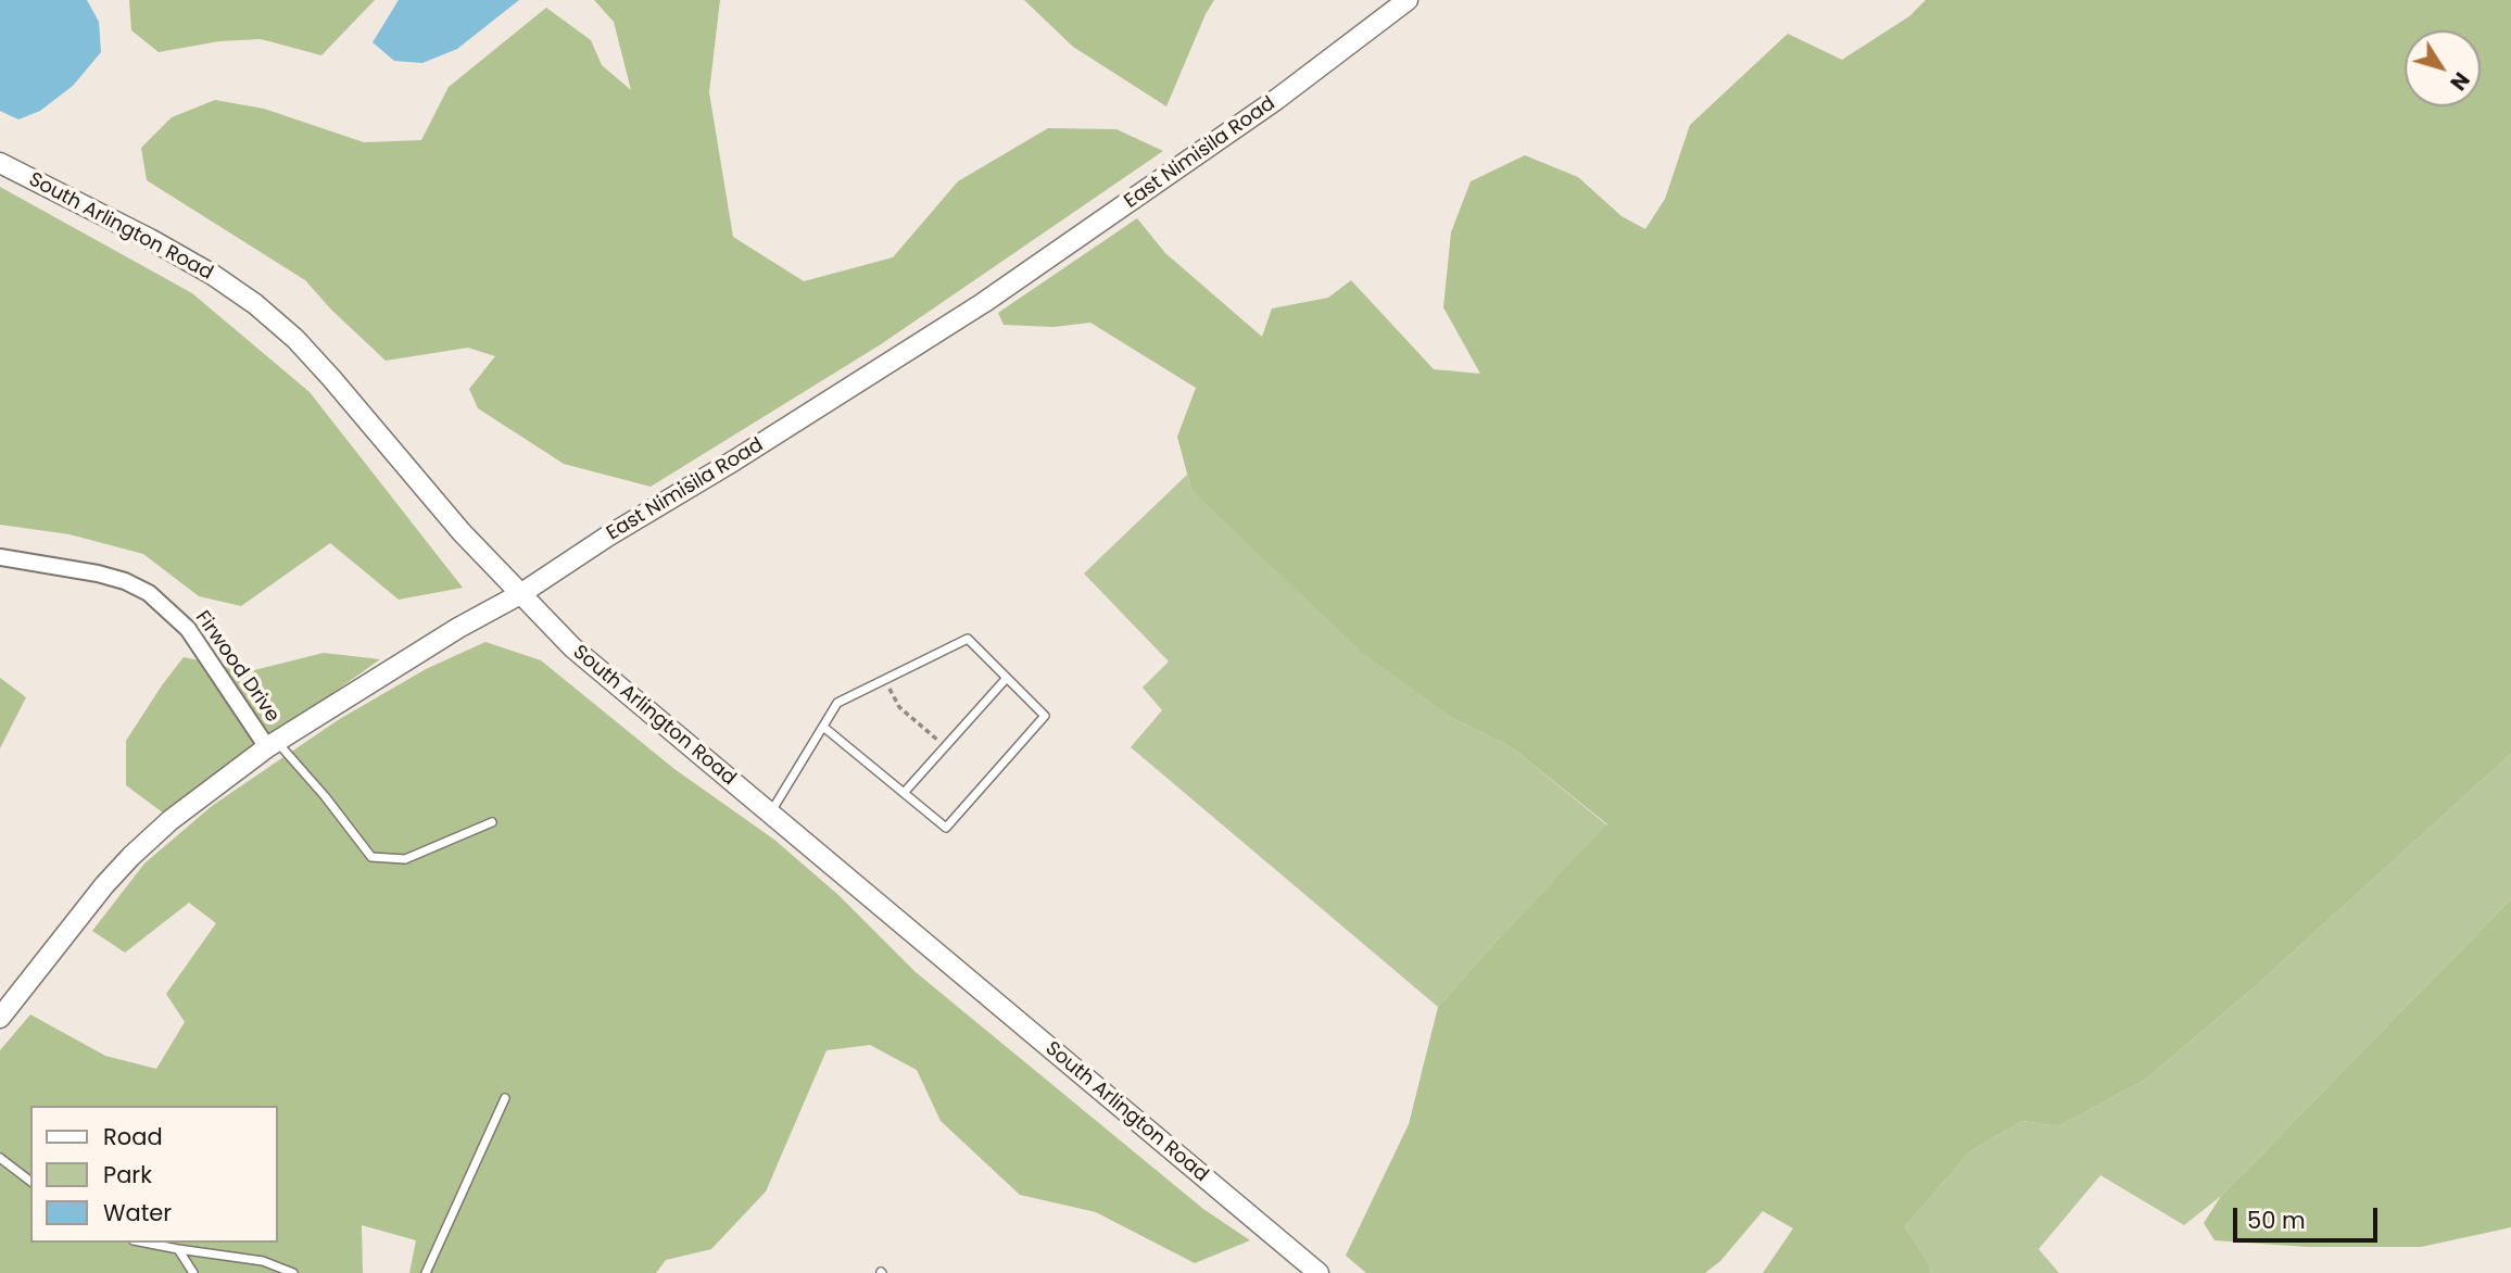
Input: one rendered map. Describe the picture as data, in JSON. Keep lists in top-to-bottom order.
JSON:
{
  "streets": {
    "street": ["East Nimisila Road", "South Arlington Road", "Firwood Drive"]
  },
  "crossings": [
    ["East Nimisila Road", "South Arlington Road"],
    ["East Nimisila Road", "Firwood Drive"]
  ],
  "legend": ["Road", "Park", "Water"],
  "scale_bar": "50 m",
  "north": "bottom right"
}
